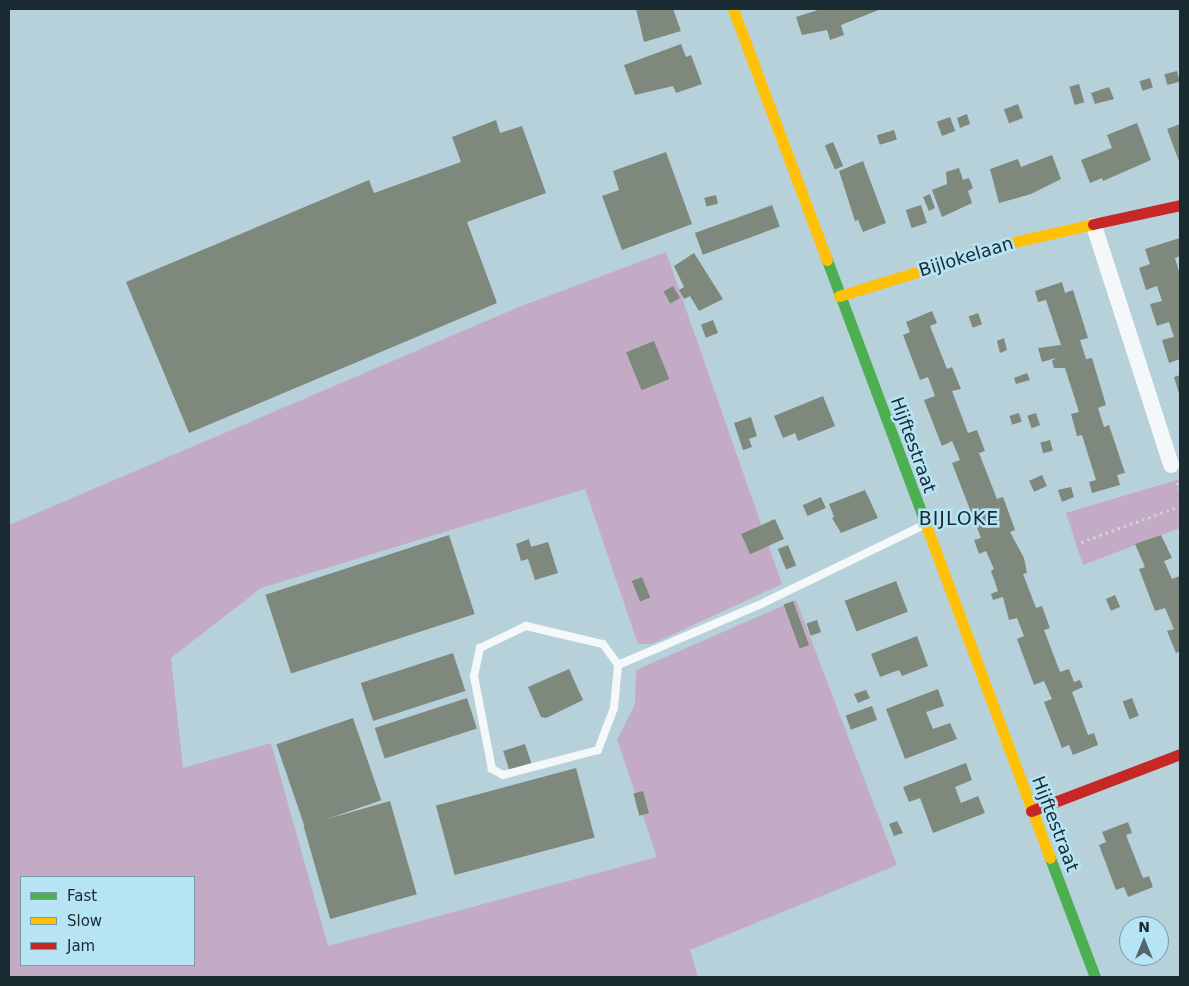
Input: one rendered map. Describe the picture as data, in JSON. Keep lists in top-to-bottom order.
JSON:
{
  "streets": {
    "street": ["Bijlokelaan", "Hijftestraat"]
  },
  "crossings": [
    ["Bijlokelaan", "Hijftestraat"]
  ],
  "districts": ["BIJLOKE"],
  "legend": ["Fast", "Slow", "Jam"],
  "north": "top"
}
